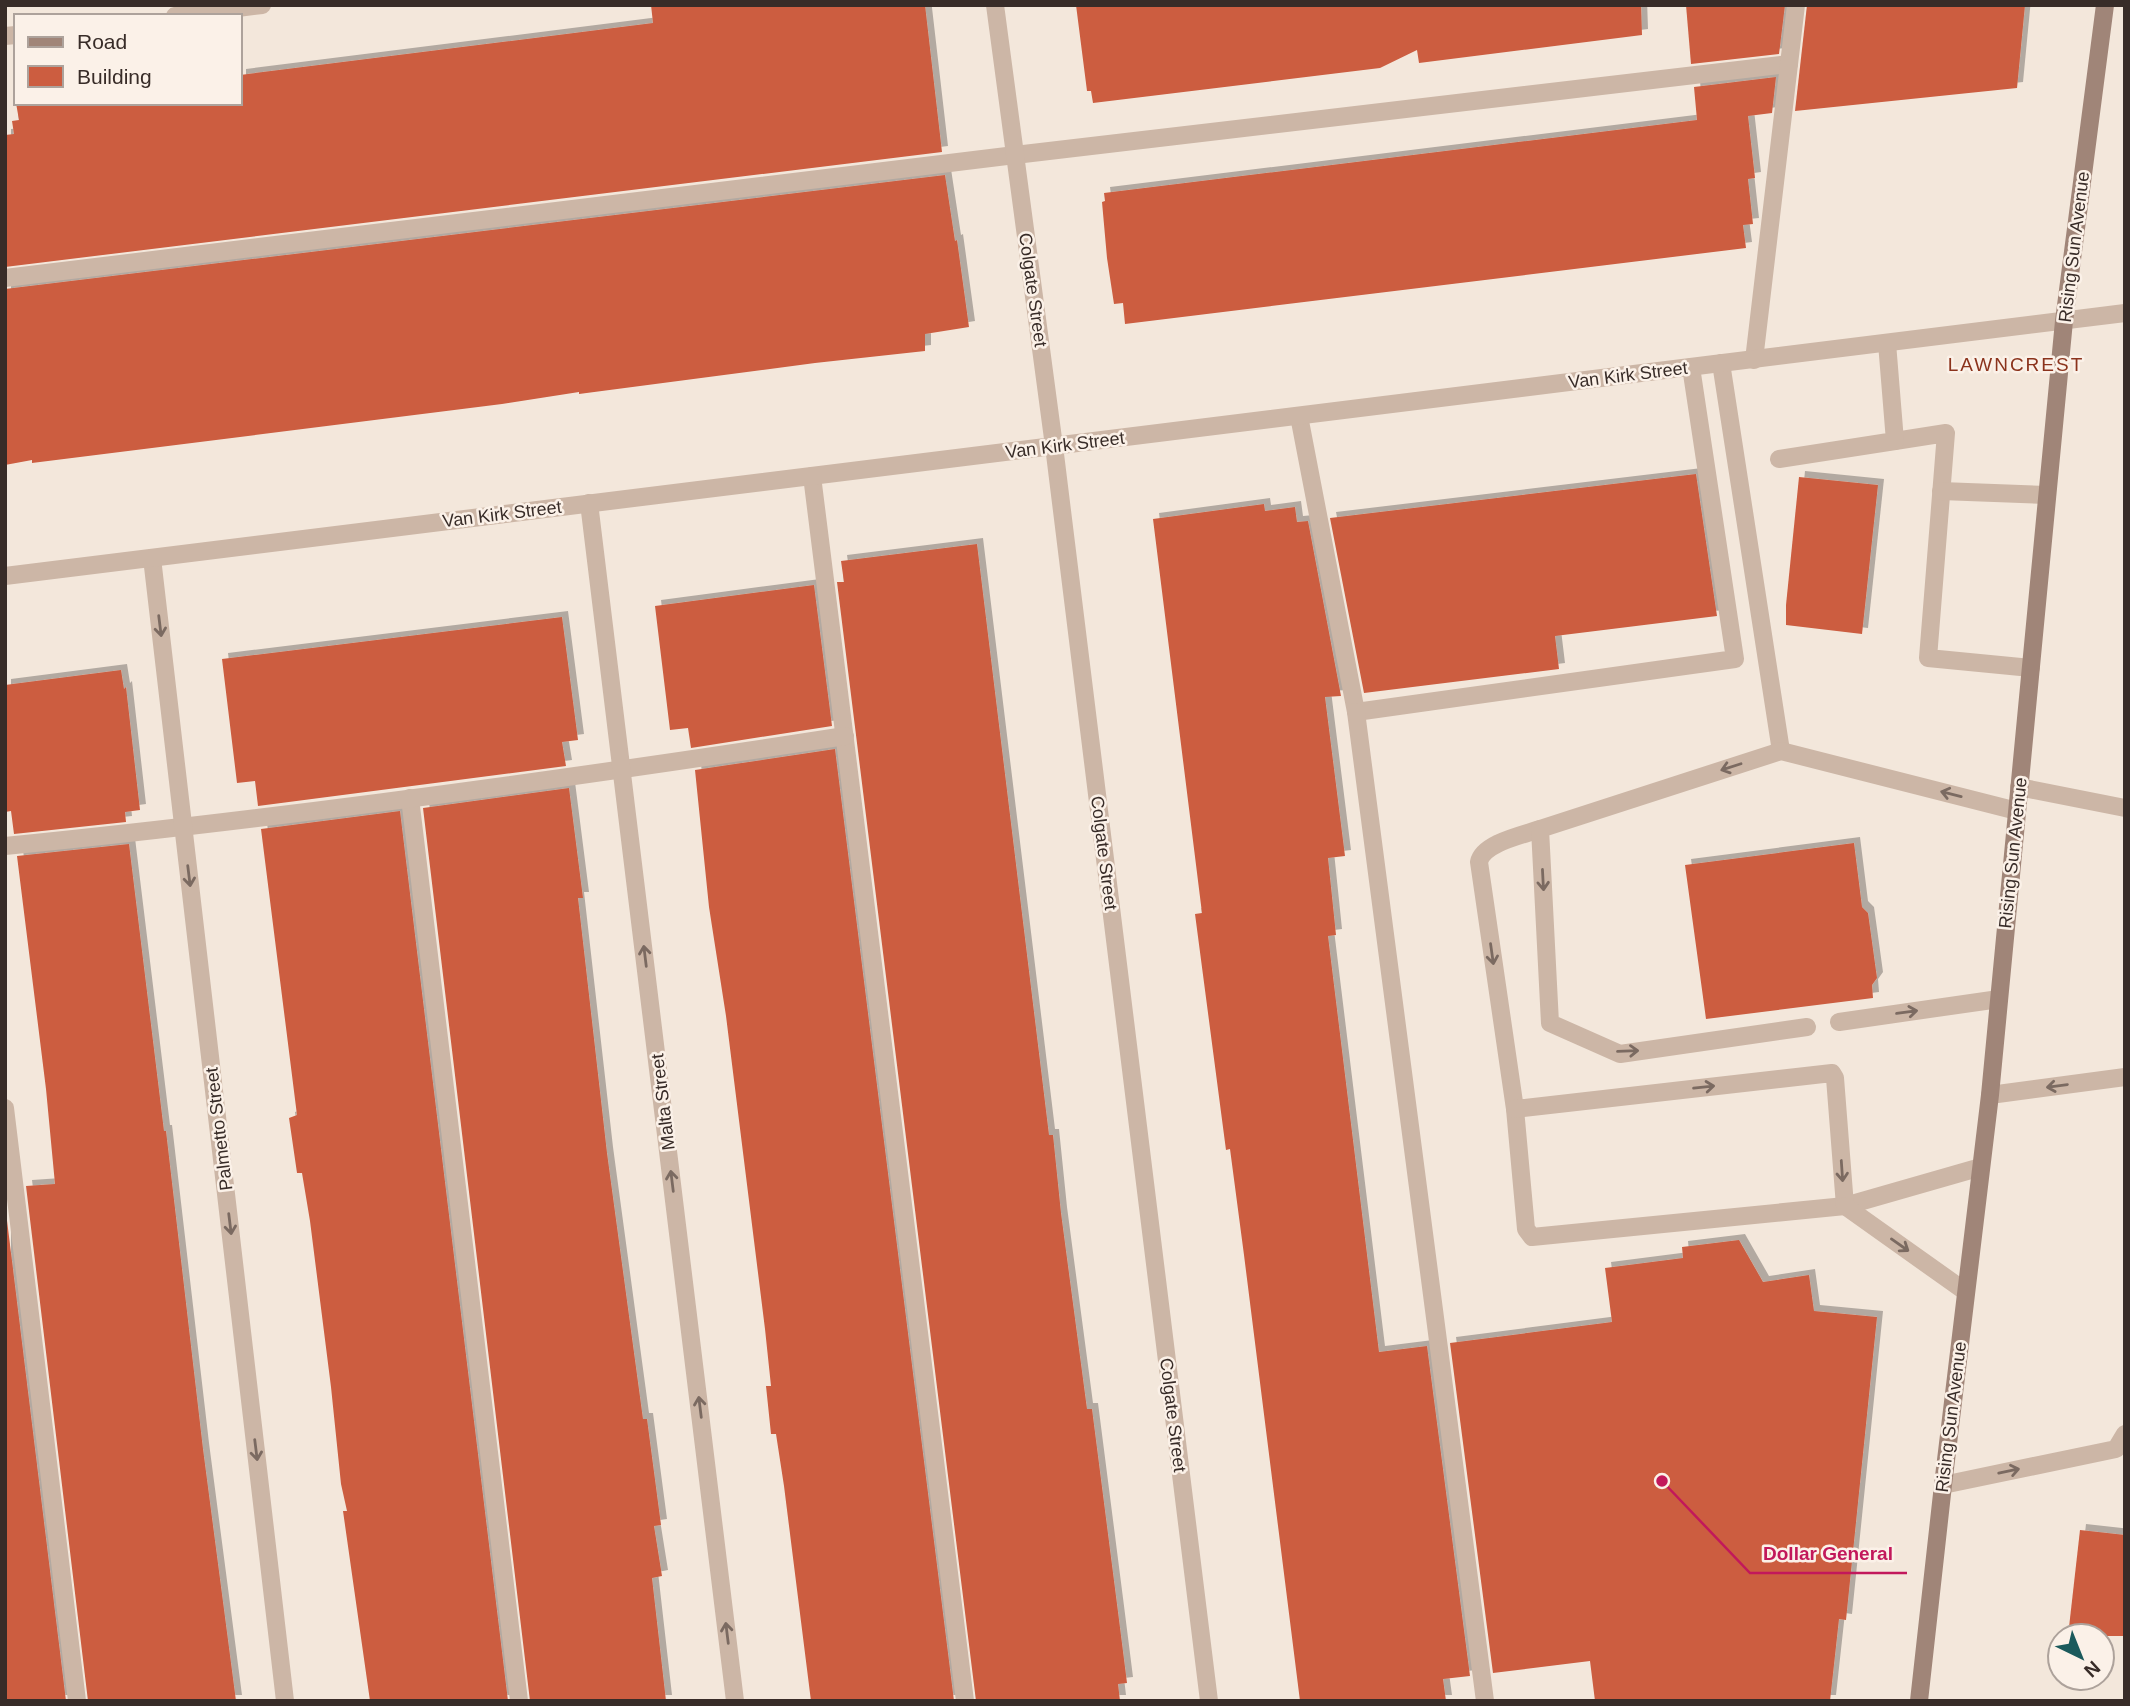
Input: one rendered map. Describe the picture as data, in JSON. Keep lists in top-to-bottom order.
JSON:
{
  "streets": {
    "main road": ["Rising Sun Avenue"],
    "street": [
      "Colgate Street",
      "Van Kirk Street",
      "Malta Street",
      "Palmetto Street"
    ]
  },
  "crossings": [
    ["Rising Sun Avenue", "Van Kirk Street"],
    ["Colgate Street", "Van Kirk Street"],
    ["Van Kirk Street", "Malta Street"],
    ["Van Kirk Street", "Palmetto Street"]
  ],
  "one_way": ["Malta Street", "Palmetto Street"],
  "districts": ["LAWNCREST"],
  "places": ["Dollar General"],
  "legend": ["Road", "Building"],
  "north": "bottom right"
}
